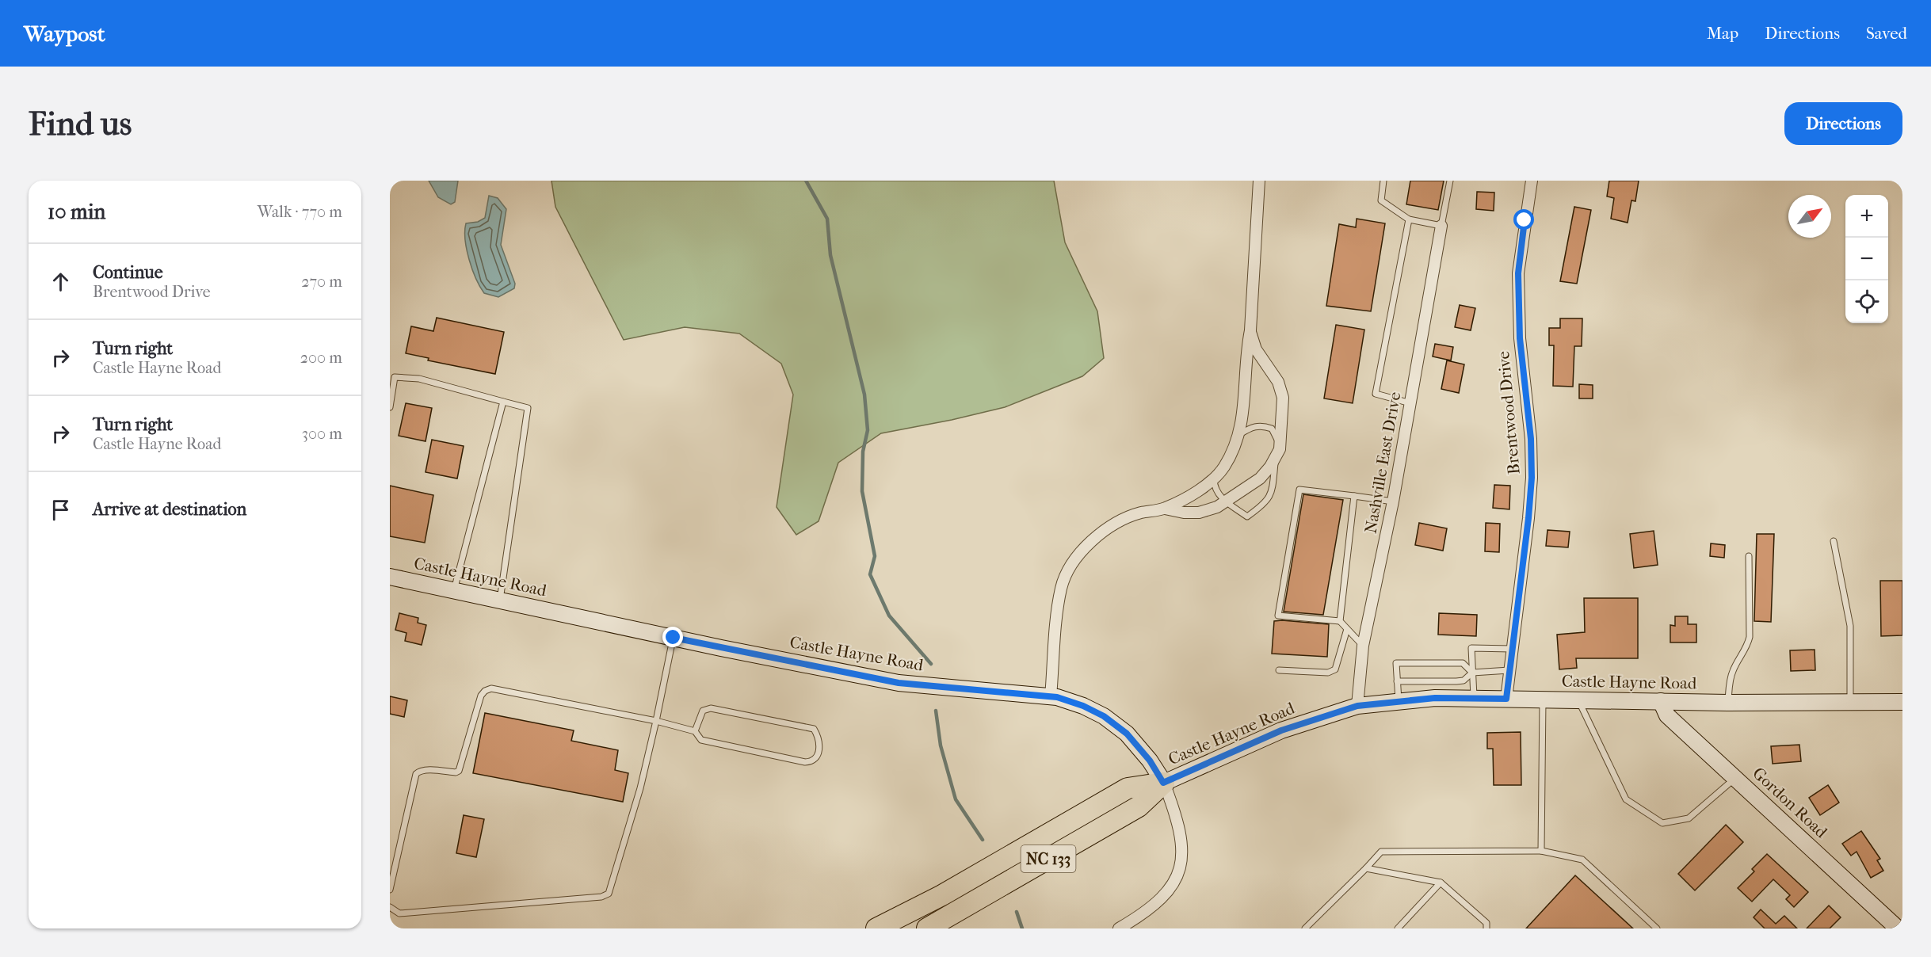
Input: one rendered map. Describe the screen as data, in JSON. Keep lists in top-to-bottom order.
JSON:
{
  "streets": {
    "highway": ["NC 133"],
    "main road": ["Castle Hayne Road", "Gordon Road"],
    "street": ["Brentwood Drive", "Nashville East Drive"]
  },
  "crossings": [
    ["Brentwood Drive", "Castle Hayne Road"],
    ["Nashville East Drive", "Castle Hayne Road"],
    ["Castle Hayne Road", "Gordon Road"],
    ["Castle Hayne Road", "NC 133"]
  ],
  "north": "top right",
  "page": {
    "header": "Waypost",
    "nav": ["Map", "Directions", "Saved"],
    "buttons": "Directions",
    "title": "Find us",
    "heading": ["10 min", "Walk · 770 m"],
    "map_buttons": ["+", "−"],
    "list": [
      ["Continue", "Brentwood Drive", "270 m"],
      ["Turn right", "Castle Hayne Road", "200 m"],
      ["Turn right", "Castle Hayne Road", "300 m"],
      "Arrive at destination"
    ]
  }
}
